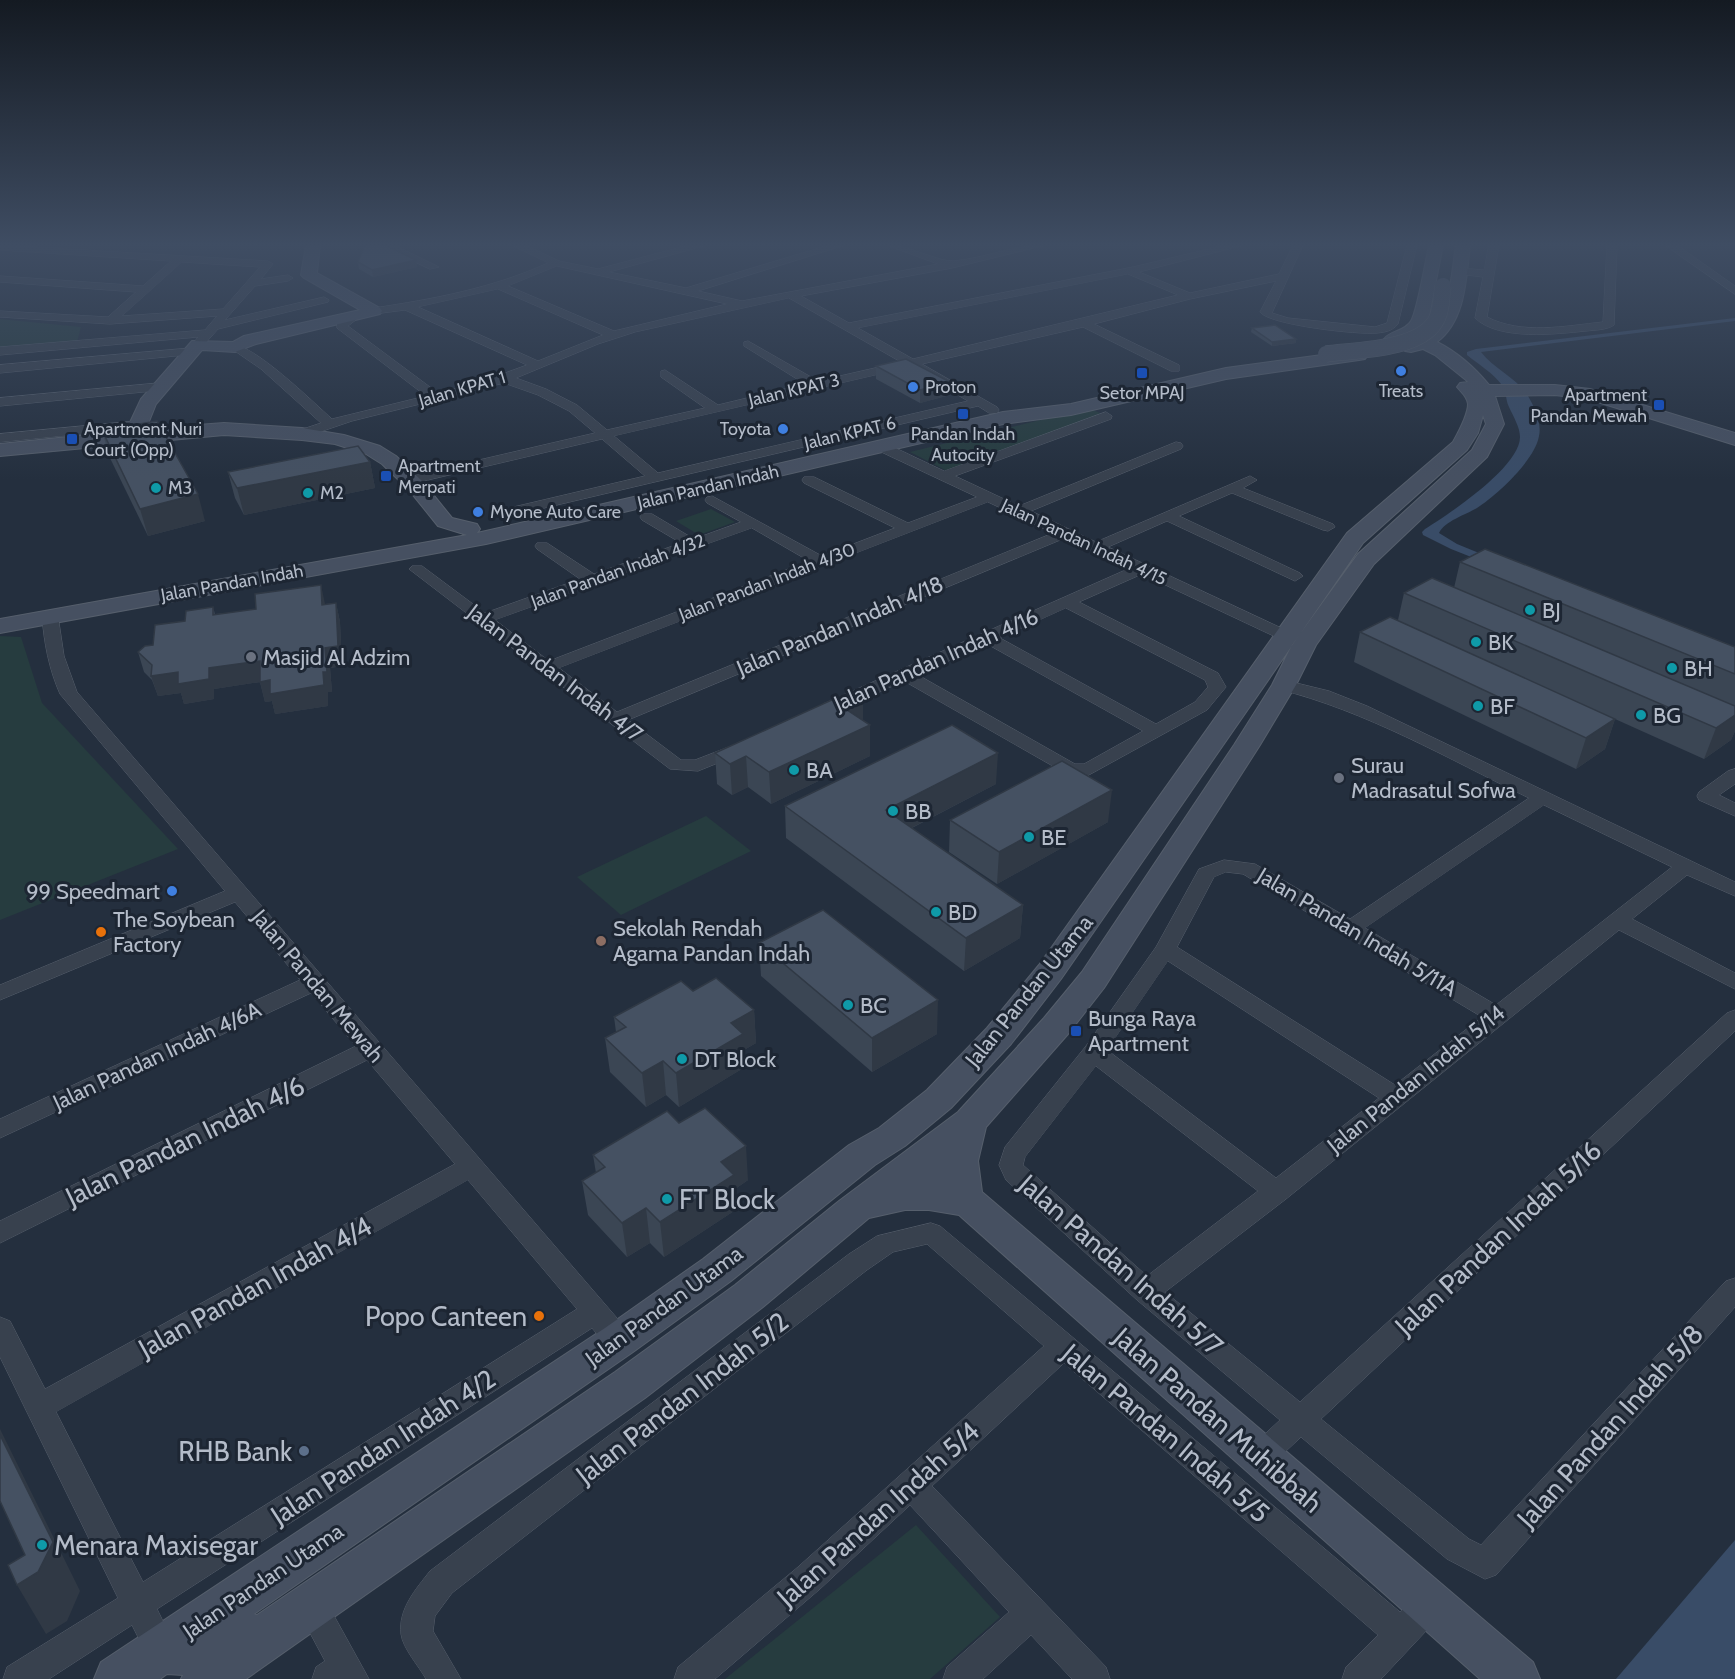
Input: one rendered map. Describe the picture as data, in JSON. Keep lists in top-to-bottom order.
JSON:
{
  "streets": {
    "main road": ["Jalan Pandan Indah", "Jalan Pandan Utama", "Jalan Pandan Muhibbah"],
    "street": [
      "Jalan KPAT 1",
      "Jalan KPAT 3",
      "Jalan KPAT 6",
      "Jalan Pandan Indah 4/15",
      "Jalan Pandan Indah 4/32",
      "Jalan Pandan Indah 4/30",
      "Jalan Pandan Indah 4/18",
      "Jalan Pandan Indah 4/16",
      "Jalan Pandan Indah 4/7",
      "Jalan Pandan Indah 5/11A",
      "Jalan Pandan Mewah",
      "Jalan Pandan Indah 4/6A",
      "Jalan Pandan Indah 5/14",
      "Jalan Pandan Indah 4/6",
      "Jalan Pandan Indah 5/16",
      "Jalan Pandan Indah 5/7",
      "Jalan Pandan Indah 4/4",
      "Jalan Pandan Indah 5/2",
      "Jalan Pandan Indah 5/8",
      "Jalan Pandan Indah 5/5",
      "Jalan Pandan Indah 4/2",
      "Jalan Pandan Indah 5/4"
    ]
  },
  "crossings": [
    ["Jalan KPAT 6", "Jalan Pandan Indah"],
    ["Jalan Pandan Indah", "Jalan Pandan Indah 4/15"],
    ["Jalan Pandan Indah", "Jalan Pandan Mewah"],
    ["Jalan Pandan Indah", "Jalan Pandan Utama"],
    ["Jalan Pandan Indah 4/15", "Jalan Pandan Indah 4/30"],
    ["Jalan Pandan Indah 4/15", "Jalan Pandan Indah 4/18"],
    ["Jalan Pandan Indah 4/15", "Jalan Pandan Indah 4/16"],
    ["Jalan Pandan Indah 4/15", "Jalan Pandan Utama"],
    ["Jalan Pandan Indah 4/32", "Jalan Pandan Indah 4/7"],
    ["Jalan Pandan Indah 4/30", "Jalan Pandan Indah 4/7"],
    ["Jalan Pandan Indah 4/18", "Jalan Pandan Indah 4/7"],
    ["Jalan Pandan Indah 5/11A", "Jalan Pandan Indah 5/14"],
    ["Jalan Pandan Indah 5/11A", "Jalan Pandan Indah 5/7"],
    ["Jalan Pandan Mewah", "Jalan Pandan Utama"],
    ["Jalan Pandan Mewah", "Jalan Pandan Indah 4/6A"],
    ["Jalan Pandan Mewah", "Jalan Pandan Indah 4/6"],
    ["Jalan Pandan Mewah", "Jalan Pandan Indah 4/4"],
    ["Jalan Pandan Mewah", "Jalan Pandan Indah 4/2"],
    ["Jalan Pandan Utama", "Jalan Pandan Muhibbah"],
    ["Jalan Pandan Utama", "Jalan Pandan Indah 4/2"],
    ["Jalan Pandan Indah 5/14", "Jalan Pandan Indah 5/7"],
    ["Jalan Pandan Indah 5/16", "Jalan Pandan Indah 5/7"],
    ["Jalan Pandan Indah 5/16", "Jalan Pandan Muhibbah"],
    ["Jalan Pandan Indah 5/7", "Jalan Pandan Indah 5/8"],
    ["Jalan Pandan Indah 5/2", "Jalan Pandan Indah 5/5"],
    ["Jalan Pandan Muhibbah", "Jalan Pandan Indah 5/5"],
    ["Jalan Pandan Indah 5/5", "Jalan Pandan Indah 5/4"]
  ],
  "places": {
    "other": [
      "Treats",
      "Proton",
      "Toyota",
      "M3",
      "M2",
      "Myone Auto Care",
      "BJ",
      "BK",
      "Masjid Al Adzim",
      "BH",
      "BF",
      "BG",
      "BA",
      "Surau Madrasatul Sofwa",
      "BB",
      "BE",
      "99 Speedmart",
      "BD",
      "The Soybean Factory",
      "Sekolah Rendah Agama Pandan Indah",
      "BC",
      "DT Block",
      "FT Block",
      "Popo Canteen",
      "RHB Bank",
      "Menara Maxisegar"
    ],
    "transit": [
      "Setor MPAJ",
      "Apartment Pandan Mewah",
      "Pandan Indah Autocity",
      "Apartment Nuri Court (Opp)",
      "Apartment Merpati",
      "Bunga Raya Apartment"
    ]
  }
}
